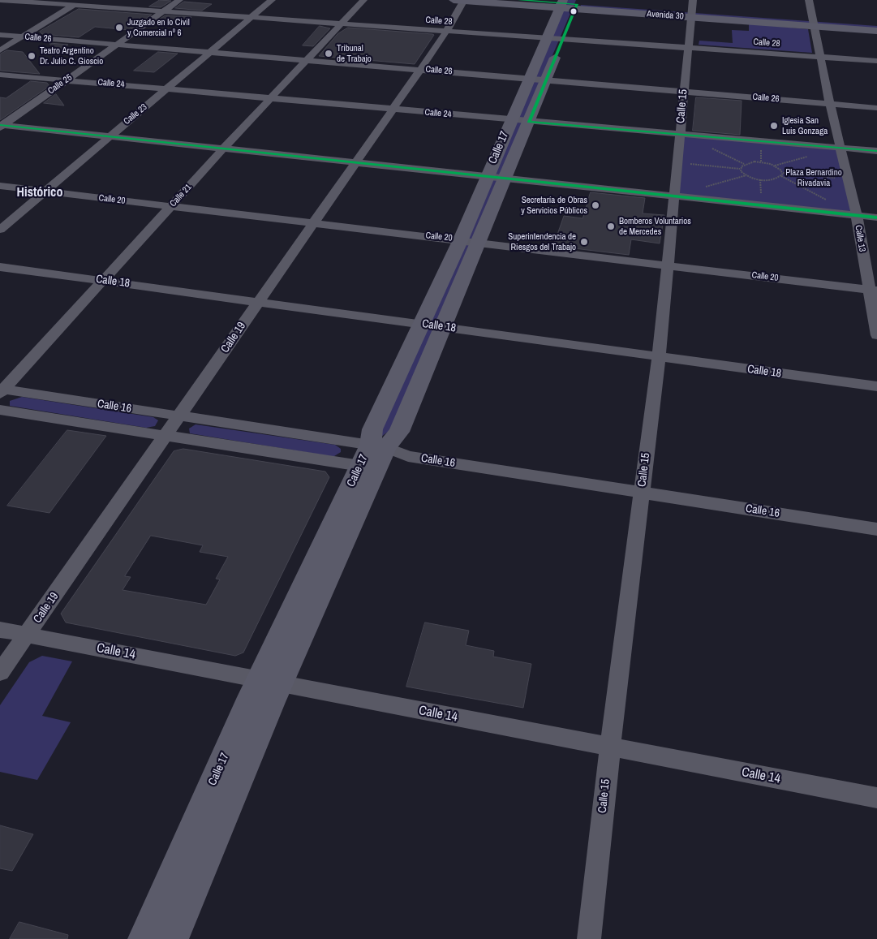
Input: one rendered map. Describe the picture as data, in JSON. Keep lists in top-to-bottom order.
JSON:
{
  "streets": {
    "main road": ["Avenida 30", "Calle 17"],
    "street": [
      "Calle 28",
      "Calle 26",
      "Calle 24",
      "Calle 25",
      "Calle 15",
      "Calle 23",
      "Calle 21",
      "Calle 20",
      "Calle 13",
      "Calle 18",
      "Calle 19",
      "Calle 16",
      "Calle 14"
    ]
  },
  "crossings": [
    ["Avenida 30", "Calle 15"],
    ["Avenida 30", "Calle 17"],
    ["Avenida 30", "Calle 13"],
    ["Avenida 30", "Calle 19"],
    ["Calle 28", "Calle 25"],
    ["Calle 28", "Calle 15"],
    ["Calle 28", "Calle 23"],
    ["Calle 28", "Calle 17"],
    ["Calle 28", "Calle 21"],
    ["Calle 28", "Calle 13"],
    ["Calle 28", "Calle 19"],
    ["Calle 26", "Calle 25"],
    ["Calle 26", "Calle 15"],
    ["Calle 26", "Calle 23"],
    ["Calle 26", "Calle 17"],
    ["Calle 26", "Calle 21"],
    ["Calle 26", "Calle 13"],
    ["Calle 26", "Calle 19"],
    ["Calle 24", "Calle 25"],
    ["Calle 24", "Calle 15"],
    ["Calle 24", "Calle 23"],
    ["Calle 24", "Calle 17"],
    ["Calle 24", "Calle 21"],
    ["Calle 24", "Calle 13"],
    ["Calle 24", "Calle 19"],
    ["Calle 15", "Calle 20"],
    ["Calle 15", "Calle 18"],
    ["Calle 15", "Calle 16"],
    ["Calle 15", "Calle 14"],
    ["Calle 23", "Calle 20"],
    ["Calle 17", "Calle 20"],
    ["Calle 17", "Calle 18"],
    ["Calle 17", "Calle 16"],
    ["Calle 17", "Calle 14"],
    ["Calle 21", "Calle 20"],
    ["Calle 21", "Calle 18"],
    ["Calle 21", "Calle 16"],
    ["Calle 20", "Calle 13"],
    ["Calle 20", "Calle 19"],
    ["Calle 18", "Calle 19"],
    ["Calle 19", "Calle 16"],
    ["Calle 19", "Calle 14"]
  ],
  "districts": ["Histórico"],
  "parks": ["Plaza Bernardino Rivadavia"],
  "places": [
    "Juzgado en lo Civil y Comercial nº 6",
    "Tribunal de Trabajo",
    "Teatro Argentino Dr. Julio C. Gioscio",
    "Iglesia San Luis Gonzaga",
    "Secretaría de Obras y Servicios Públicos",
    "Bomberos Voluntarios de Mercedes",
    "Superintendencia de Riesgos del Trabajo"
  ]
}
